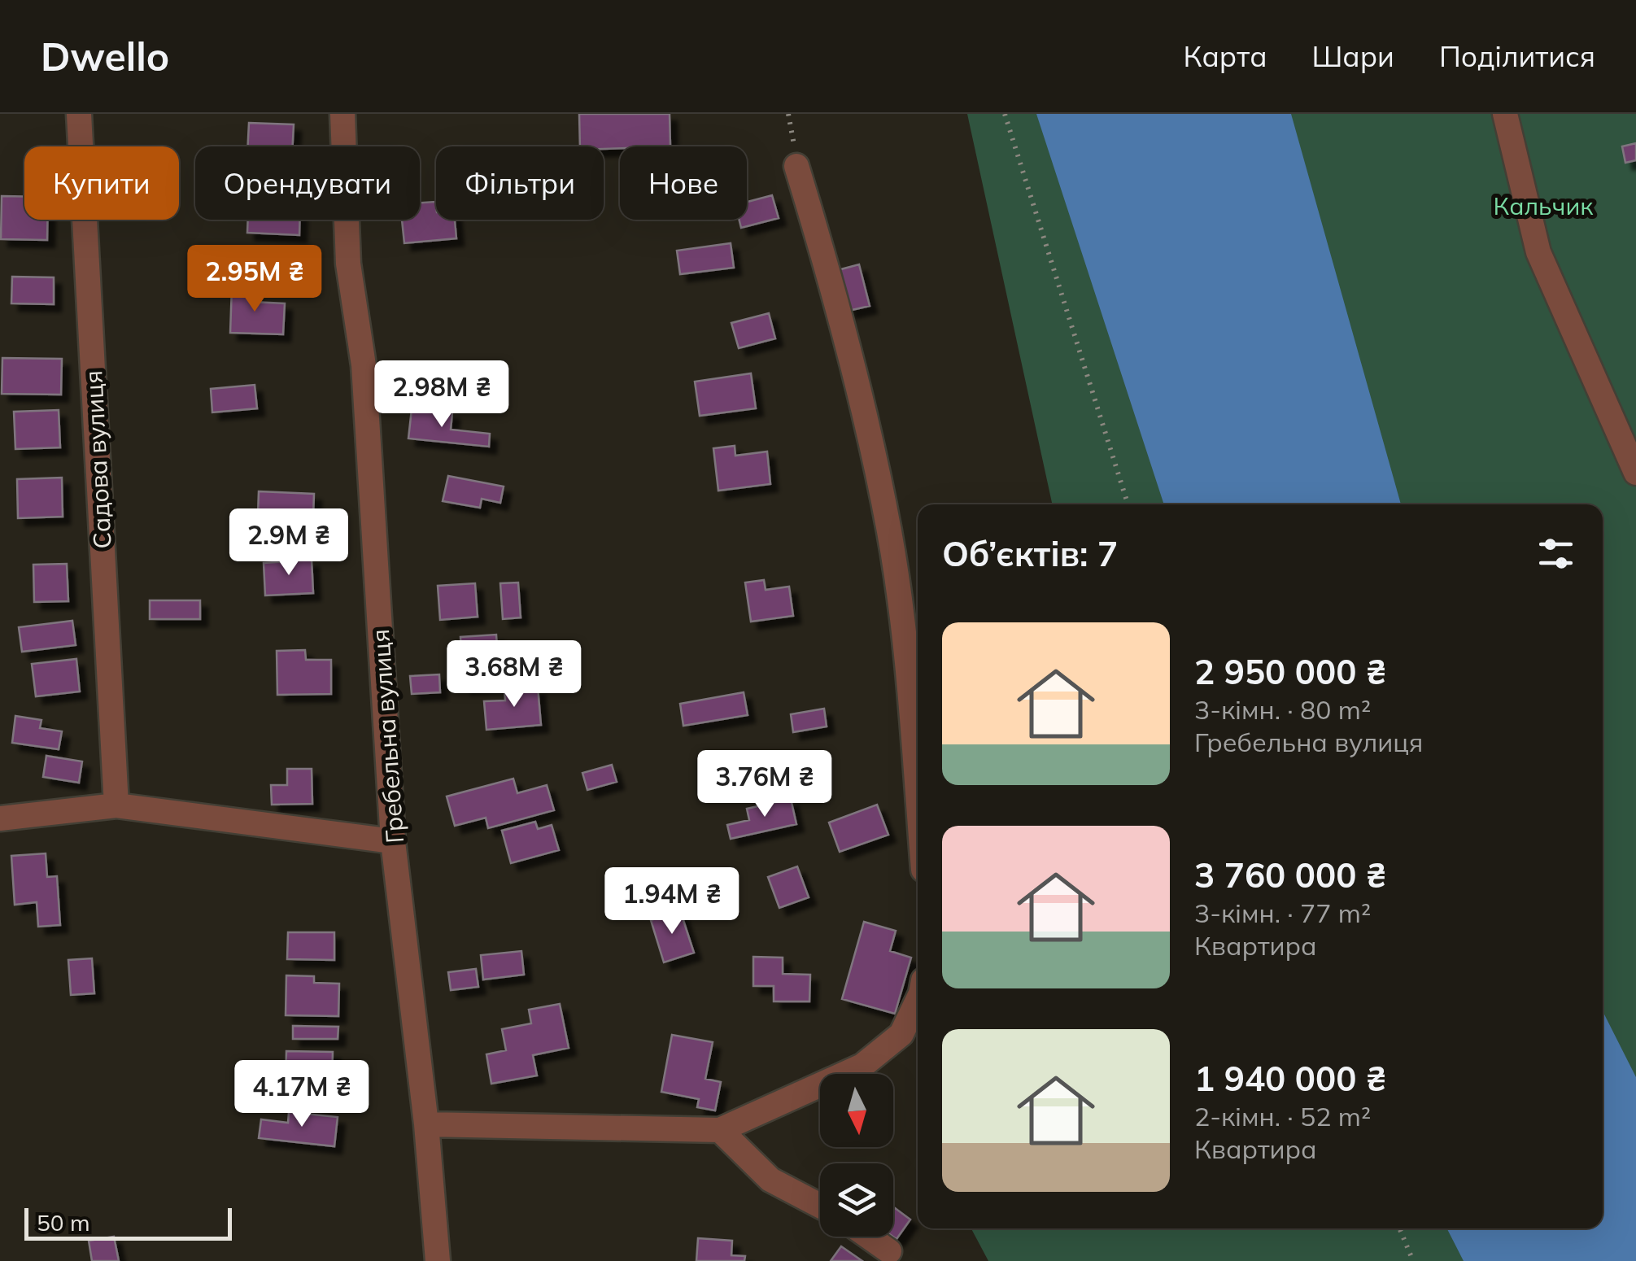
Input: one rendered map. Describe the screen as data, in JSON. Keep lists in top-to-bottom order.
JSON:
{
  "streets": {
    "street": ["Садова вулиця", "Гребельна вулиця"]
  },
  "parks": ["Кальчик"],
  "scale_bar": "50 m",
  "north": "bottom",
  "page": {
    "header": "Dwello",
    "nav": ["Карта", "Шари", "Поділитися"],
    "chip": [
      "Купити",
      "Орендувати",
      "Фільтри",
      "Нове"
    ],
    "price": [
      "2.95M ₴",
      "2.98M ₴",
      "2.9M ₴",
      "3.68M ₴",
      "3.76M ₴",
      "1.94M ₴",
      "4.17M ₴"
    ],
    "heading": "Об’єктів: 7",
    "list": [
      {
        "name": "2 950 000 ₴",
        "note": "3-кімн. · 80 m² · Гребельна вулиця"
      },
      {
        "name": "3 760 000 ₴",
        "note": "3-кімн. · 77 m² · Квартира"
      },
      {
        "name": "1 940 000 ₴",
        "note": "2-кімн. · 52 m² · Квартира"
      }
    ],
    "scale": "50 m"
  }
}
